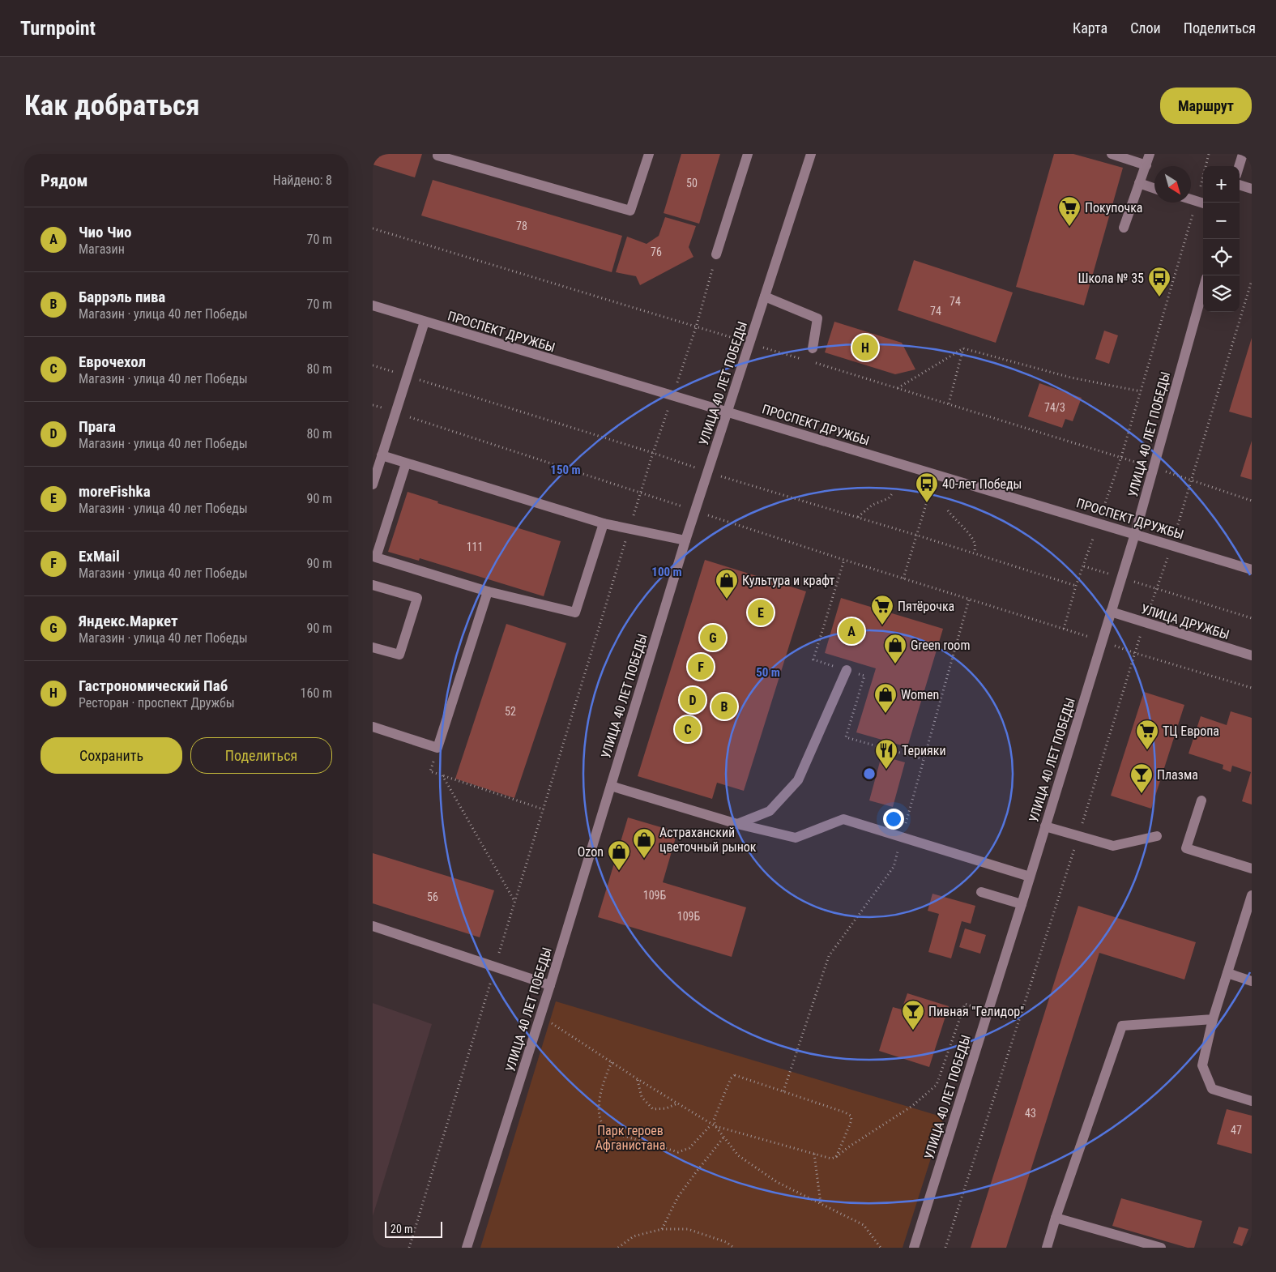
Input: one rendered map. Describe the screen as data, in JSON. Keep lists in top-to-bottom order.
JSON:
{
  "streets": {
    "street": ["ПРОСПЕКТ ДРУЖБЫ", "УЛИЦА 40 ЛЕТ ПОБЕДЫ", "УЛИЦА ДРУЖБЫ"]
  },
  "crossings": [
    ["ПРОСПЕКТ ДРУЖБЫ", "УЛИЦА 40 ЛЕТ ПОБЕДЫ"],
    ["УЛИЦА 40 ЛЕТ ПОБЕДЫ", "УЛИЦА ДРУЖБЫ"]
  ],
  "parks": ["Парк героев Афганистана"],
  "places": {
    "supermarket": ["Покупочка", "Пятёрочка", "ТЦ Европа"],
    "bus stop": ["Школа № 35", "40-лет Победы"],
    "shop": [
      "Культура и крафт",
      "Green room",
      "Women",
      "Астраханский цветочный рынок",
      "Ozon"
    ],
    "restaurant": ["Терияки"],
    "bar": ["Плазма", "Пивная \"Гелидор\""]
  },
  "house_numbers": [
    "50",
    "78",
    "76",
    "74",
    "74",
    "74/3",
    "111",
    "52",
    "109Б",
    "56",
    "109Б",
    "43",
    "47"
  ],
  "scale_bar": "20 m",
  "north": "bottom right",
  "page": {
    "header": "Turnpoint",
    "nav": ["Карта", "Слои", "Поделиться"],
    "buttons": [
      "Маршрут",
      ["Сохранить", "Поделиться"]
    ],
    "title": "Как добраться",
    "heading": ["Рядом", "Найдено: 8"],
    "map_buttons": ["+", "−"],
    "list": [
      {
        "mark": "A",
        "name": "Чио Чио",
        "note": "Магазин",
        "value": "70 m"
      },
      {
        "mark": "B",
        "name": "Баррэль пива",
        "note": "Магазин · улица 40 лет Победы",
        "value": "70 m"
      },
      {
        "mark": "C",
        "name": "Еврочехол",
        "note": "Магазин · улица 40 лет Победы",
        "value": "80 m"
      },
      {
        "mark": "D",
        "name": "Прага",
        "note": "Магазин · улица 40 лет Победы",
        "value": "80 m"
      },
      {
        "mark": "E",
        "name": "moreFishka",
        "note": "Магазин · улица 40 лет Победы",
        "value": "90 m"
      },
      {
        "mark": "F",
        "name": "ExMail",
        "note": "Магазин · улица 40 лет Победы",
        "value": "90 m"
      },
      {
        "mark": "G",
        "name": "Яндекс.Маркет",
        "note": "Магазин · улица 40 лет Победы",
        "value": "90 m"
      },
      {
        "mark": "H",
        "name": "Гастрономический Паб",
        "note": "Ресторан · проспект Дружбы",
        "value": "160 m"
      }
    ],
    "pins": [
      "H",
      "E",
      "A",
      "G",
      "F",
      "D",
      "B",
      "C"
    ],
    "scale": "20 m"
  },
  "rings": ["150 m", "100 m", "50 m"]
}
